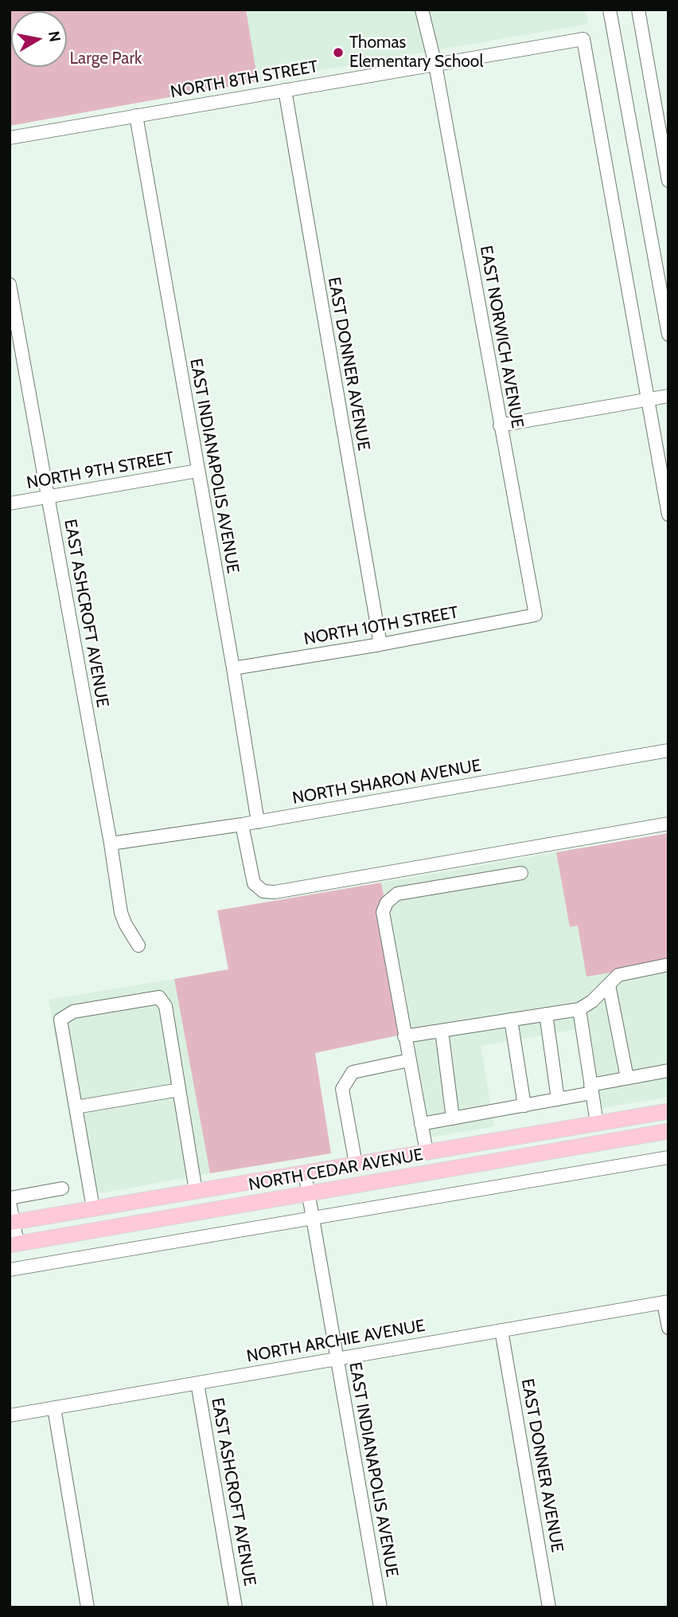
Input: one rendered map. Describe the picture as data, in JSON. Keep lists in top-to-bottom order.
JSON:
{
  "streets": {
    "main road": ["NORTH CEDAR AVENUE"],
    "street": [
      "NORTH 8TH STREET",
      "EAST NORWICH AVENUE",
      "EAST DONNER AVENUE",
      "EAST INDIANAPOLIS AVENUE",
      "NORTH 9TH STREET",
      "EAST ASHCROFT AVENUE",
      "NORTH 10TH STREET",
      "NORTH SHARON AVENUE",
      "NORTH ARCHIE AVENUE"
    ]
  },
  "crossings": [
    ["NORTH 8TH STREET", "EAST NORWICH AVENUE"],
    ["NORTH 8TH STREET", "EAST DONNER AVENUE"],
    ["NORTH 8TH STREET", "EAST INDIANAPOLIS AVENUE"],
    ["EAST NORWICH AVENUE", "NORTH 10TH STREET"],
    ["EAST DONNER AVENUE", "NORTH 10TH STREET"],
    ["EAST DONNER AVENUE", "NORTH ARCHIE AVENUE"],
    ["EAST INDIANAPOLIS AVENUE", "NORTH 9TH STREET"],
    ["EAST INDIANAPOLIS AVENUE", "NORTH 10TH STREET"],
    ["EAST INDIANAPOLIS AVENUE", "NORTH SHARON AVENUE"],
    ["EAST INDIANAPOLIS AVENUE", "NORTH CEDAR AVENUE"],
    ["EAST INDIANAPOLIS AVENUE", "NORTH ARCHIE AVENUE"],
    ["NORTH 9TH STREET", "EAST ASHCROFT AVENUE"],
    ["EAST ASHCROFT AVENUE", "NORTH SHARON AVENUE"],
    ["EAST ASHCROFT AVENUE", "NORTH ARCHIE AVENUE"]
  ],
  "parks": ["Large Park"],
  "places": ["Thomas Elementary School"],
  "north": "right"
}
